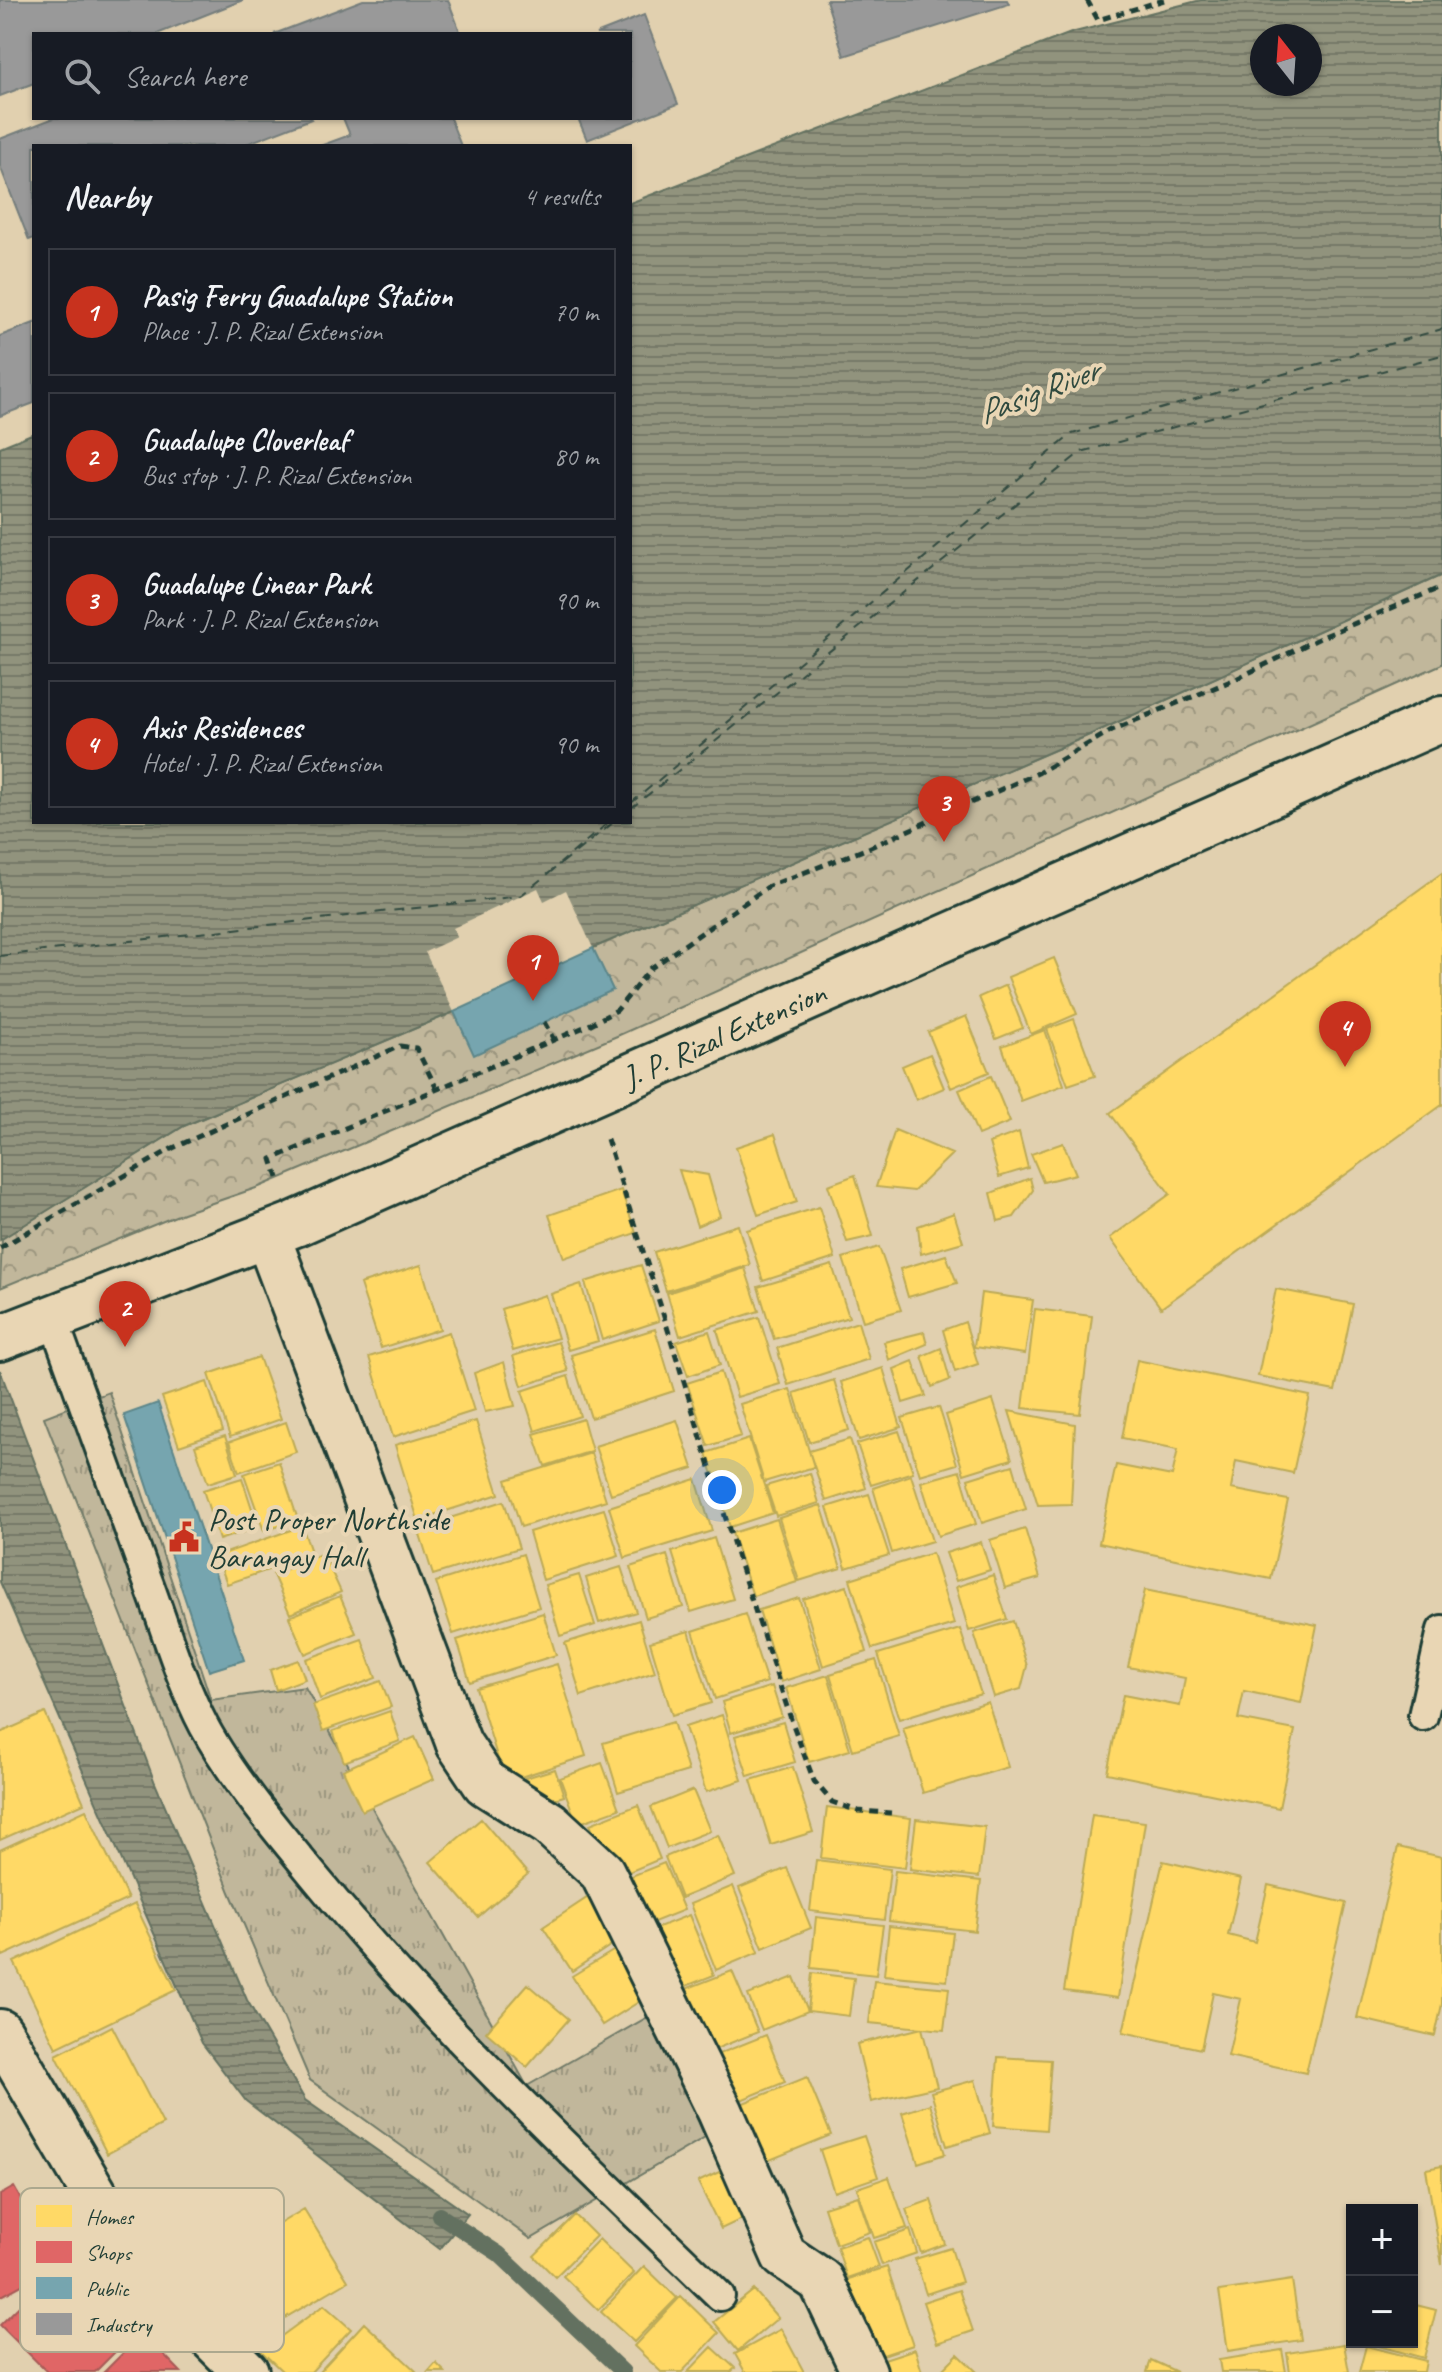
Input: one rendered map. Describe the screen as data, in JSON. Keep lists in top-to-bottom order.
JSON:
{
  "streets": {
    "street": ["J. P. Rizal Extension"]
  },
  "water": ["Pasig River"],
  "places": {
    "public building": ["Post Proper Northside Barangay Hall"]
  },
  "legend": [
    "Homes",
    "Shops",
    "Public",
    "Industry"
  ],
  "north": "top",
  "page": {
    "search": "Search here",
    "heading": ["Nearby", "4 results"],
    "list": [
      {
        "mark": "1",
        "name": "Pasig Ferry Guadalupe Station",
        "note": "Place · J. P. Rizal Extension",
        "value": "70 m"
      },
      {
        "mark": "2",
        "name": "Guadalupe Cloverleaf",
        "note": "Bus stop · J. P. Rizal Extension",
        "value": "80 m"
      },
      {
        "mark": "3",
        "name": "Guadalupe Linear Park",
        "note": "Park · J. P. Rizal Extension",
        "value": "90 m"
      },
      {
        "mark": "4",
        "name": "Axis Residences",
        "note": "Hotel · J. P. Rizal Extension",
        "value": "90 m"
      }
    ],
    "pins": [
      "3",
      "1",
      "4",
      "2"
    ],
    "map_buttons": ["+", "−"]
  }
}
